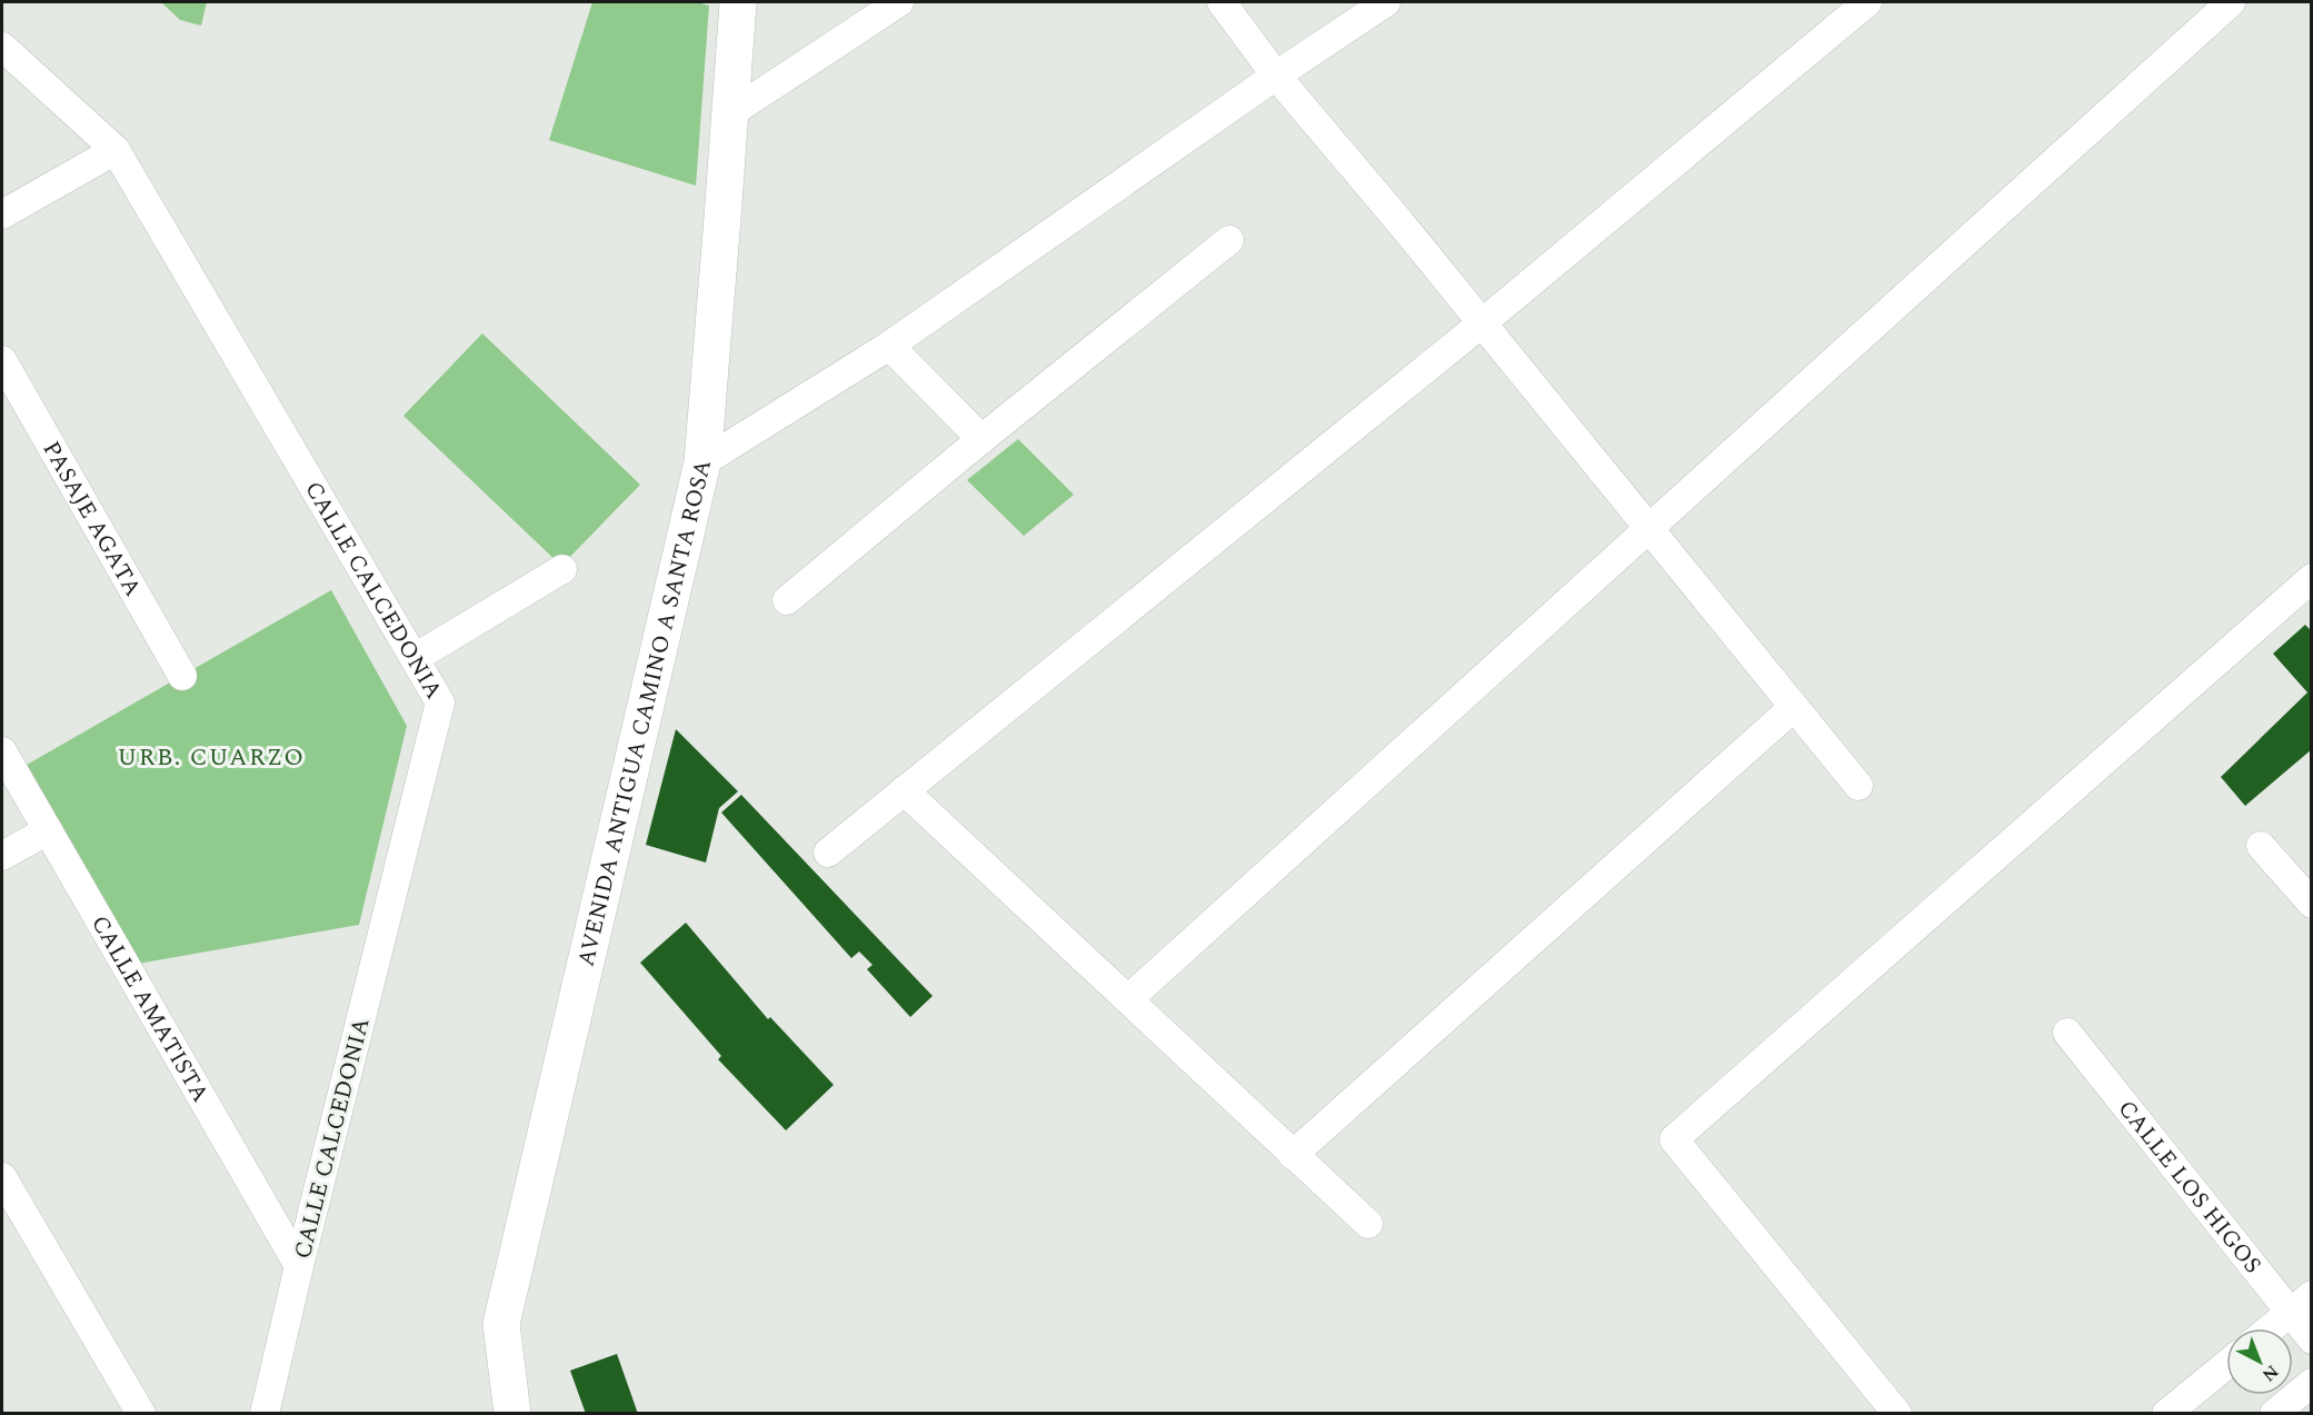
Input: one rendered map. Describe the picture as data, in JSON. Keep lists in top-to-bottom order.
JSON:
{
  "streets": {
    "street": [
      "PASAJE AGATA",
      "CALLE CALCEDONIA",
      "AVENIDA ANTIGUA CAMINO A SANTA ROSA",
      "CALLE AMATISTA",
      "CALLE LOS HIGOS"
    ]
  },
  "crossings": [
    ["CALLE CALCEDONIA", "CALLE AMATISTA"]
  ],
  "districts": ["URB. CUARZO"],
  "north": "bottom right"
}
